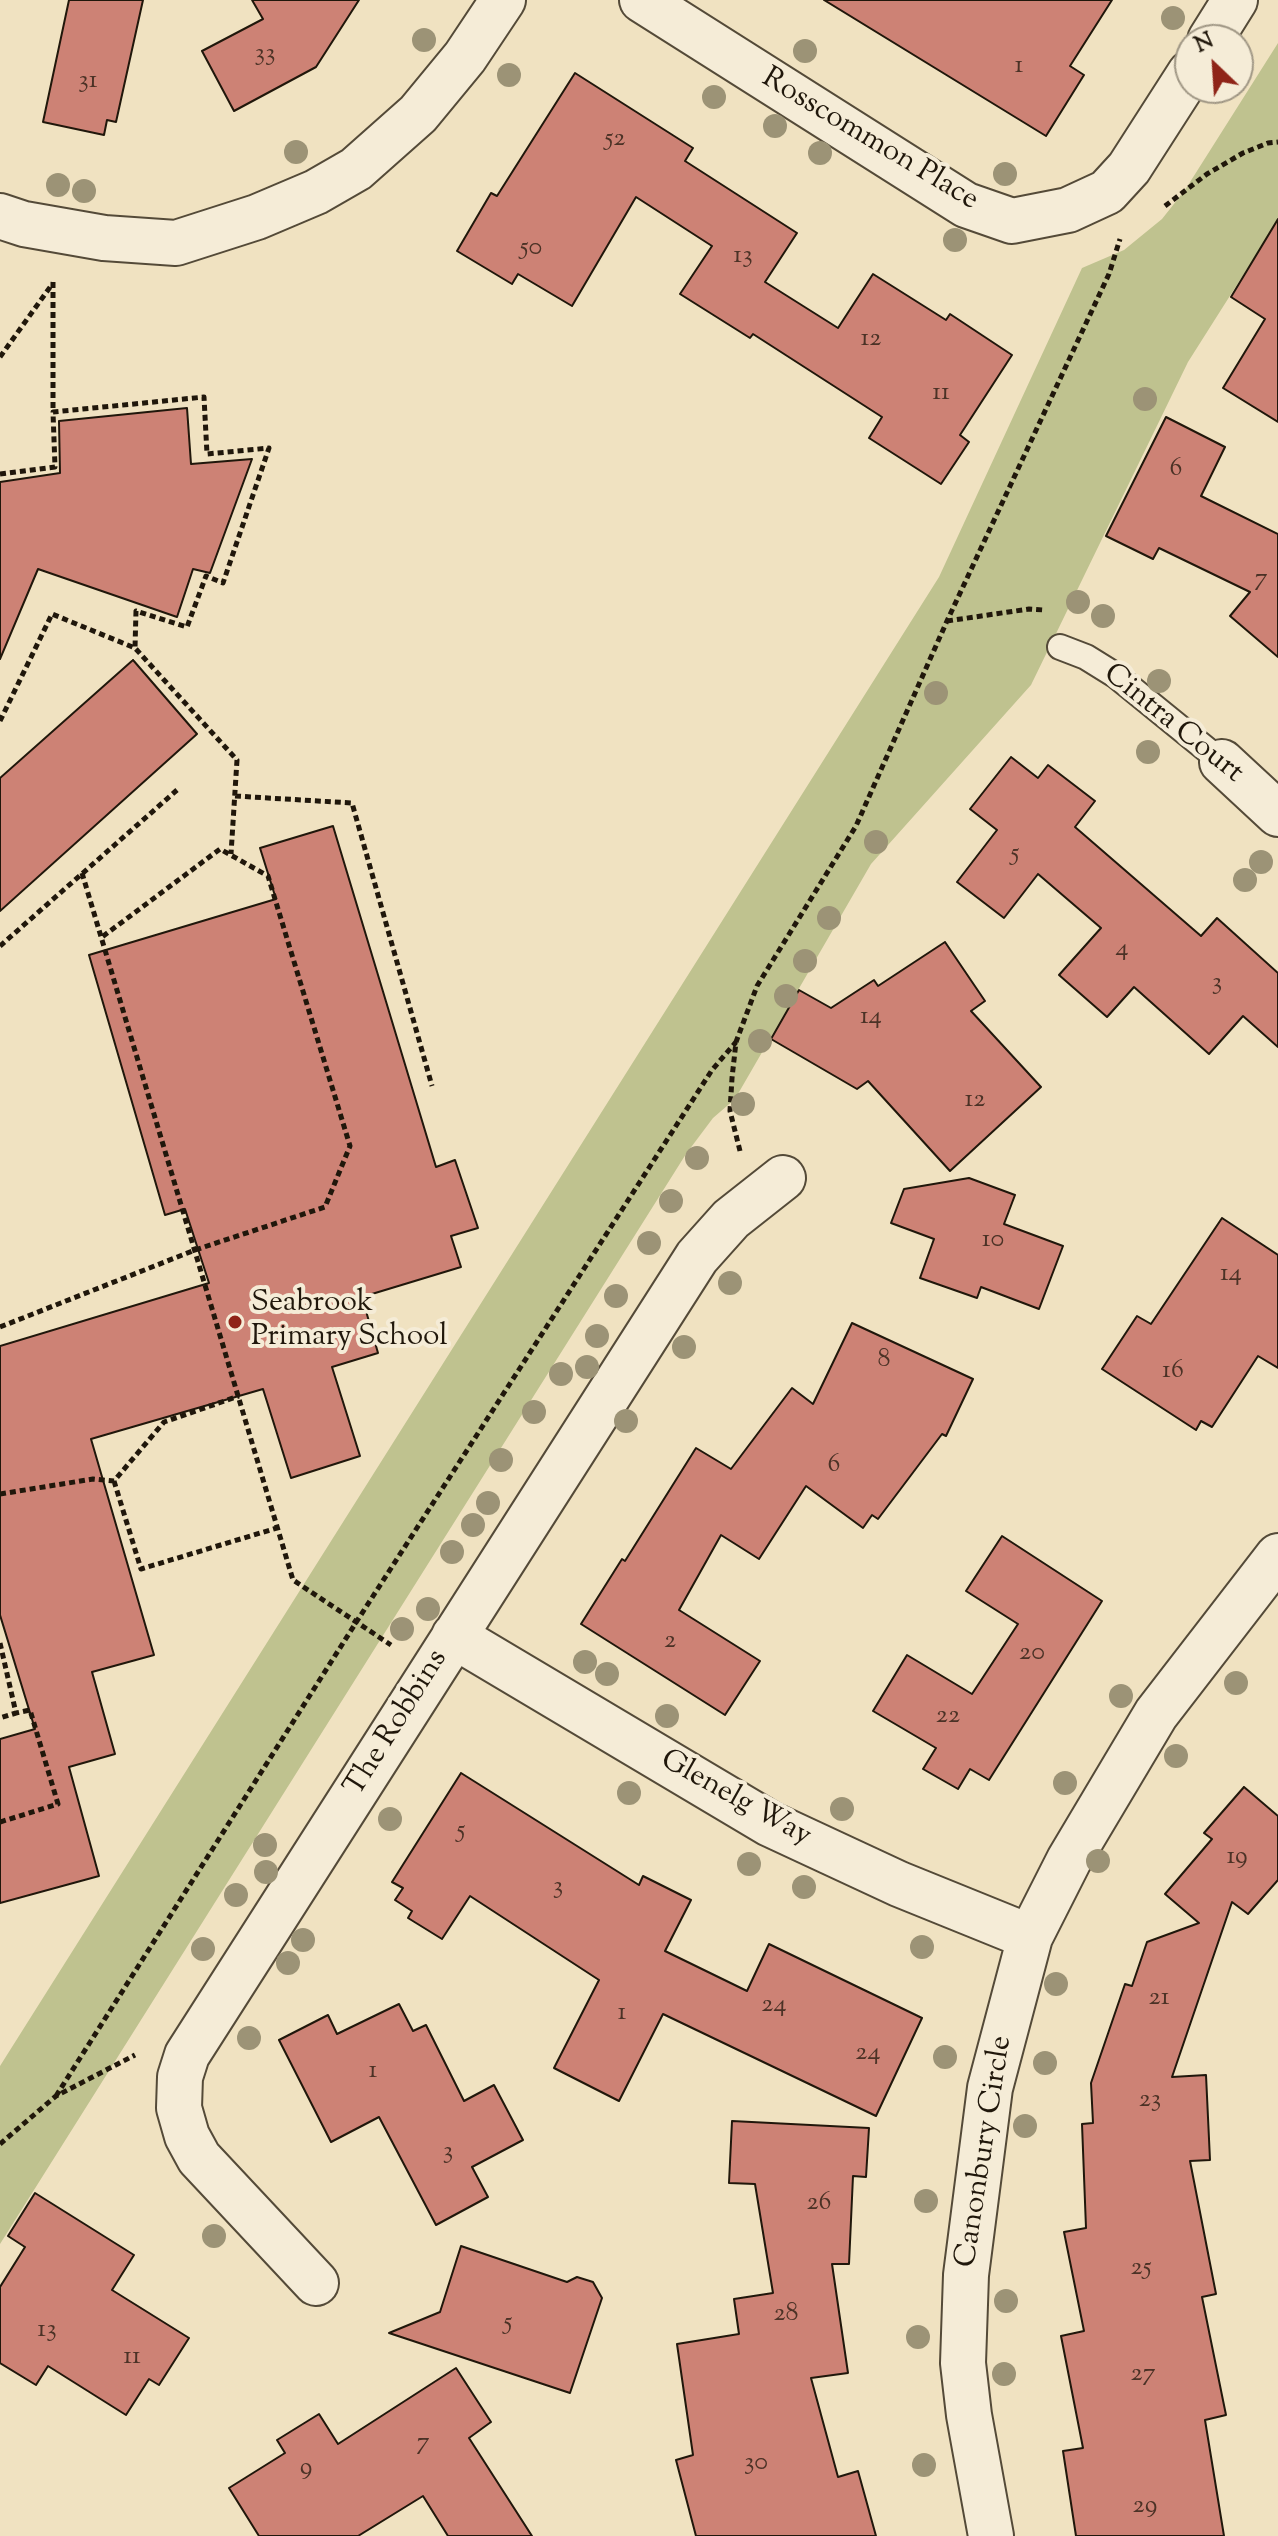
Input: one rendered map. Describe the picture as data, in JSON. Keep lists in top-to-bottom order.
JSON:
{
  "streets": {
    "street": [
      "Rosscommon Place",
      "Cintra Court",
      "The Robbins",
      "Glenelg Way",
      "Canonbury Circle"
    ]
  },
  "crossings": [
    ["The Robbins", "Glenelg Way"],
    ["Glenelg Way", "Canonbury Circle"]
  ],
  "places": ["Seabrook Primary School"],
  "house_numbers": [
    "33",
    "1",
    "31",
    "52",
    "50",
    "13",
    "12",
    "11",
    "6",
    "7",
    "5",
    "4",
    "3",
    "14",
    "12",
    "10",
    "14",
    "8",
    "16",
    "6",
    "2",
    "20",
    "22",
    "5",
    "19",
    "3",
    "21",
    "24",
    "1",
    "24",
    "1",
    "23",
    "3",
    "26",
    "25",
    "28",
    "5",
    "13",
    "11",
    "27",
    "7",
    "30",
    "9",
    "29"
  ],
  "north": "top left"
}
